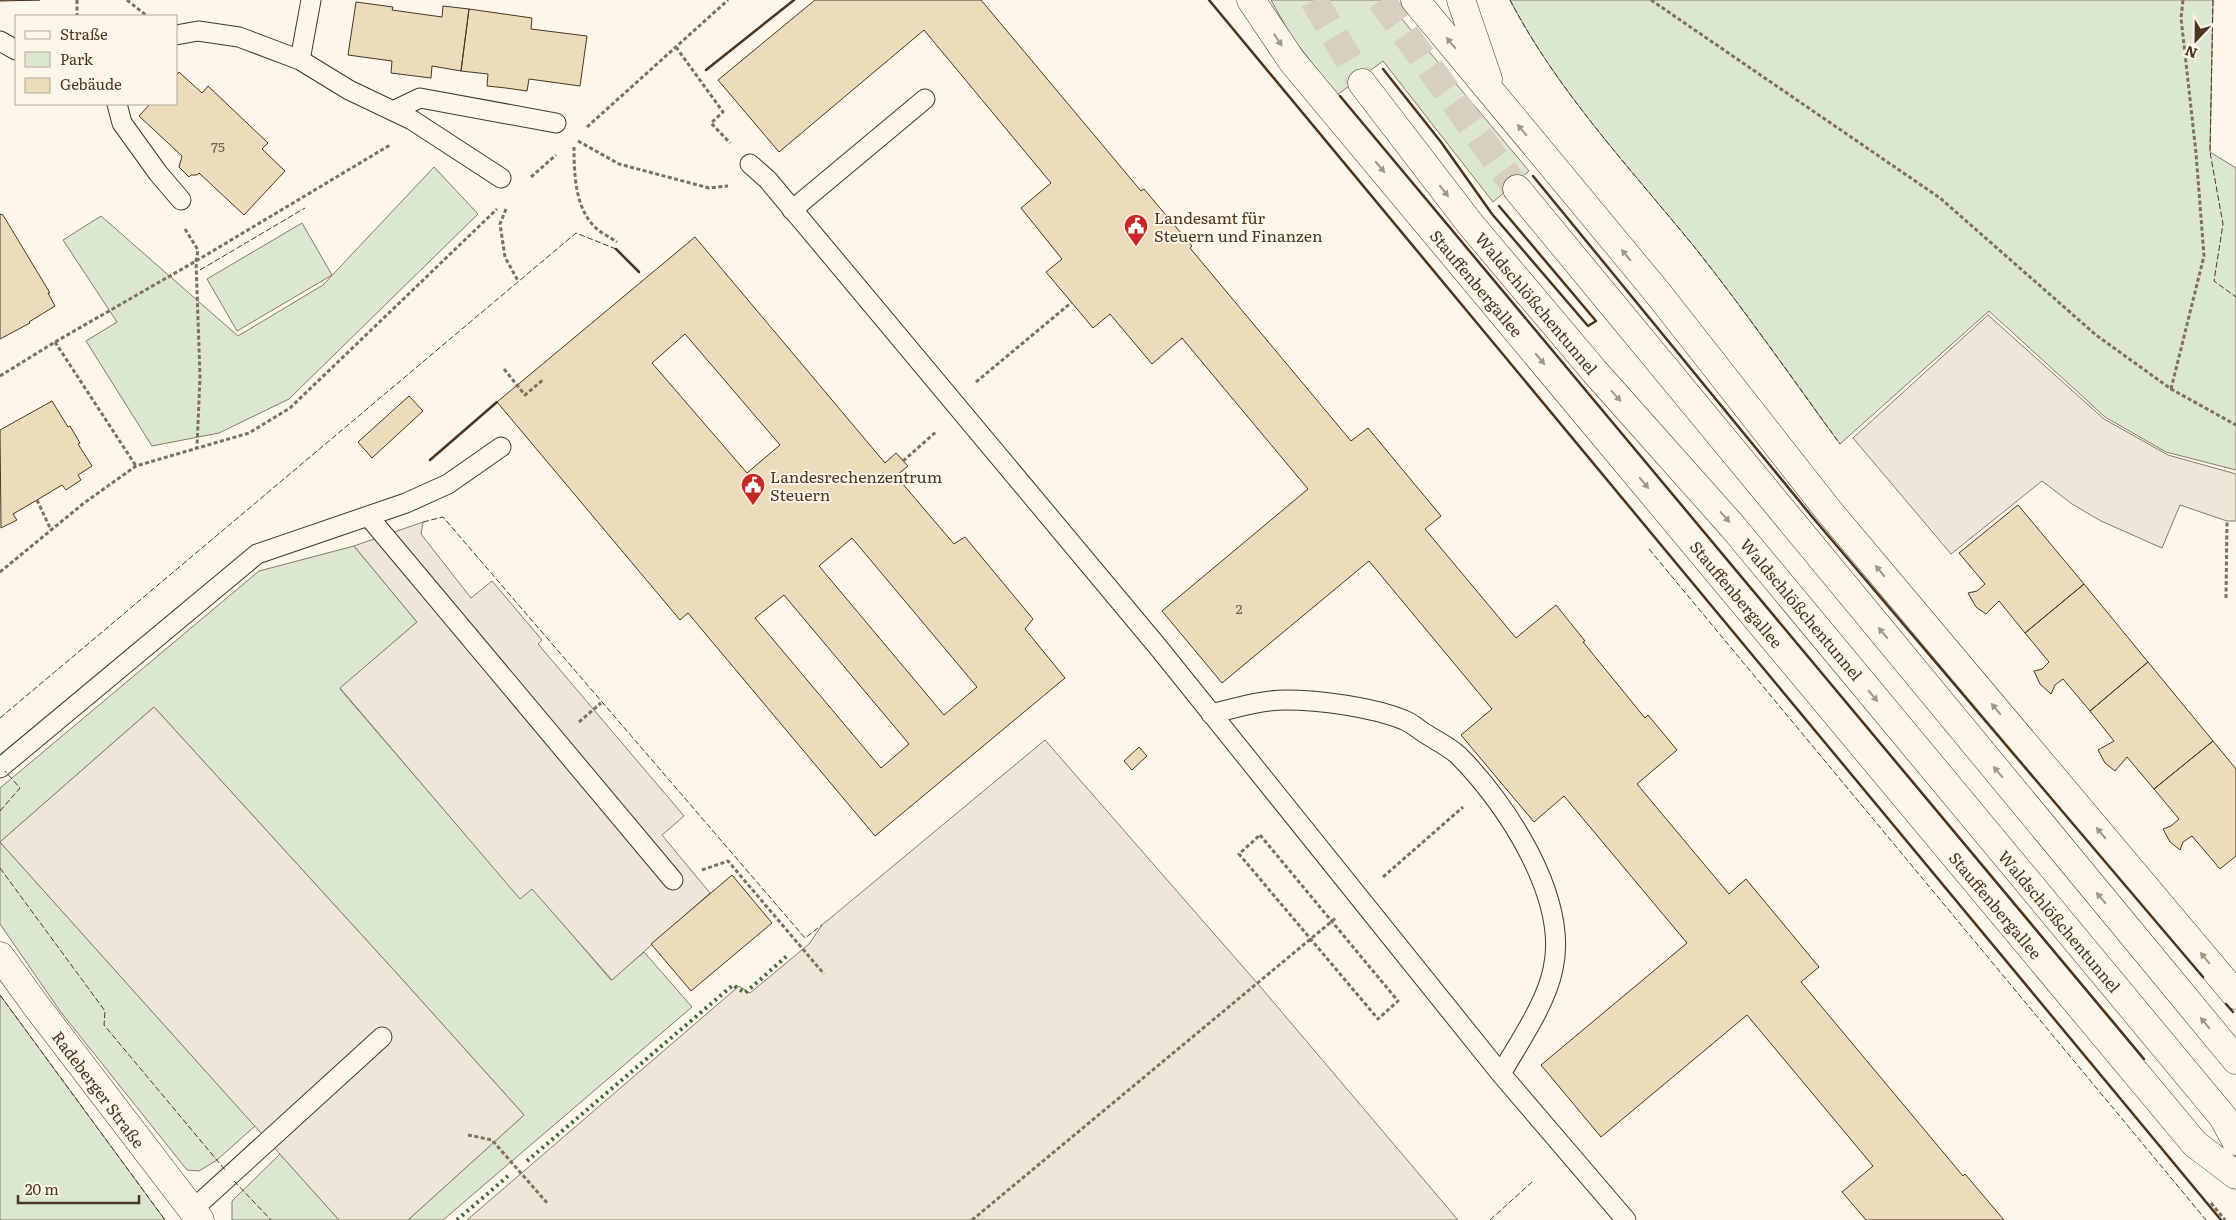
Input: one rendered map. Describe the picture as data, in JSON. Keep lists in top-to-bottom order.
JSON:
{
  "streets": {
    "main road": ["Stauffenbergallee", "Waldschlößchentunnel", "Radeberger Straße"]
  },
  "places": {
    "public building": ["Landesamt für Steuern und Finanzen", "Landesrechenzentrum Steuern"]
  },
  "house_numbers": ["75", "2"],
  "legend": ["Straße", "Park", "Gebäude"],
  "scale_bar": "20 m",
  "north": "bottom"
}
